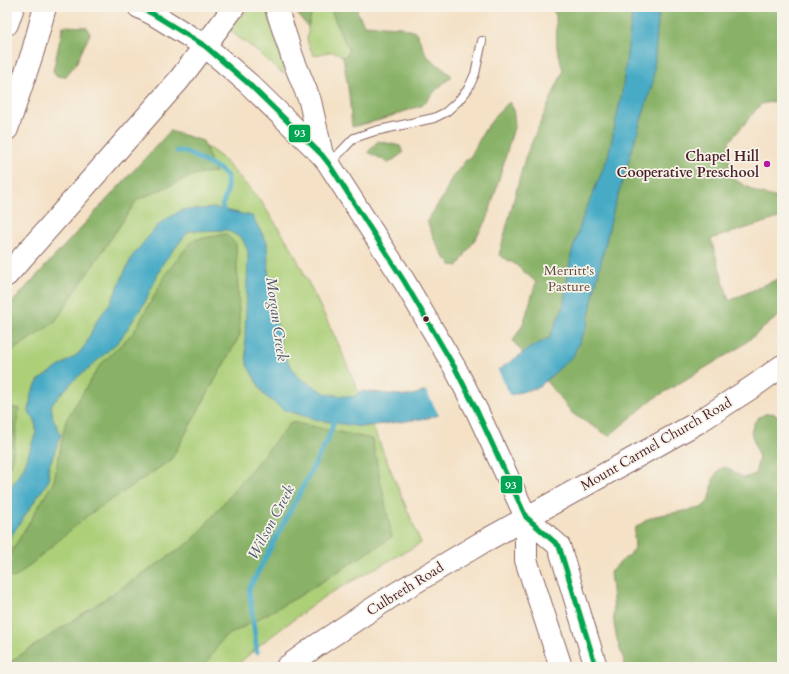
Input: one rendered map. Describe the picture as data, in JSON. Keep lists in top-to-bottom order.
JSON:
{
  "streets": {
    "main road": ["Mount Carmel Church Road", "Culbreth Road"]
  },
  "crossings": [
    ["Mount Carmel Church Road", "Culbreth Road"]
  ],
  "water": ["Morgan Creek", "Wilson Creek"],
  "parks": ["Merritt's Pasture"],
  "places": ["Chapel Hill Cooperative Preschool"],
  "lines": ["transit line 93"]
}
